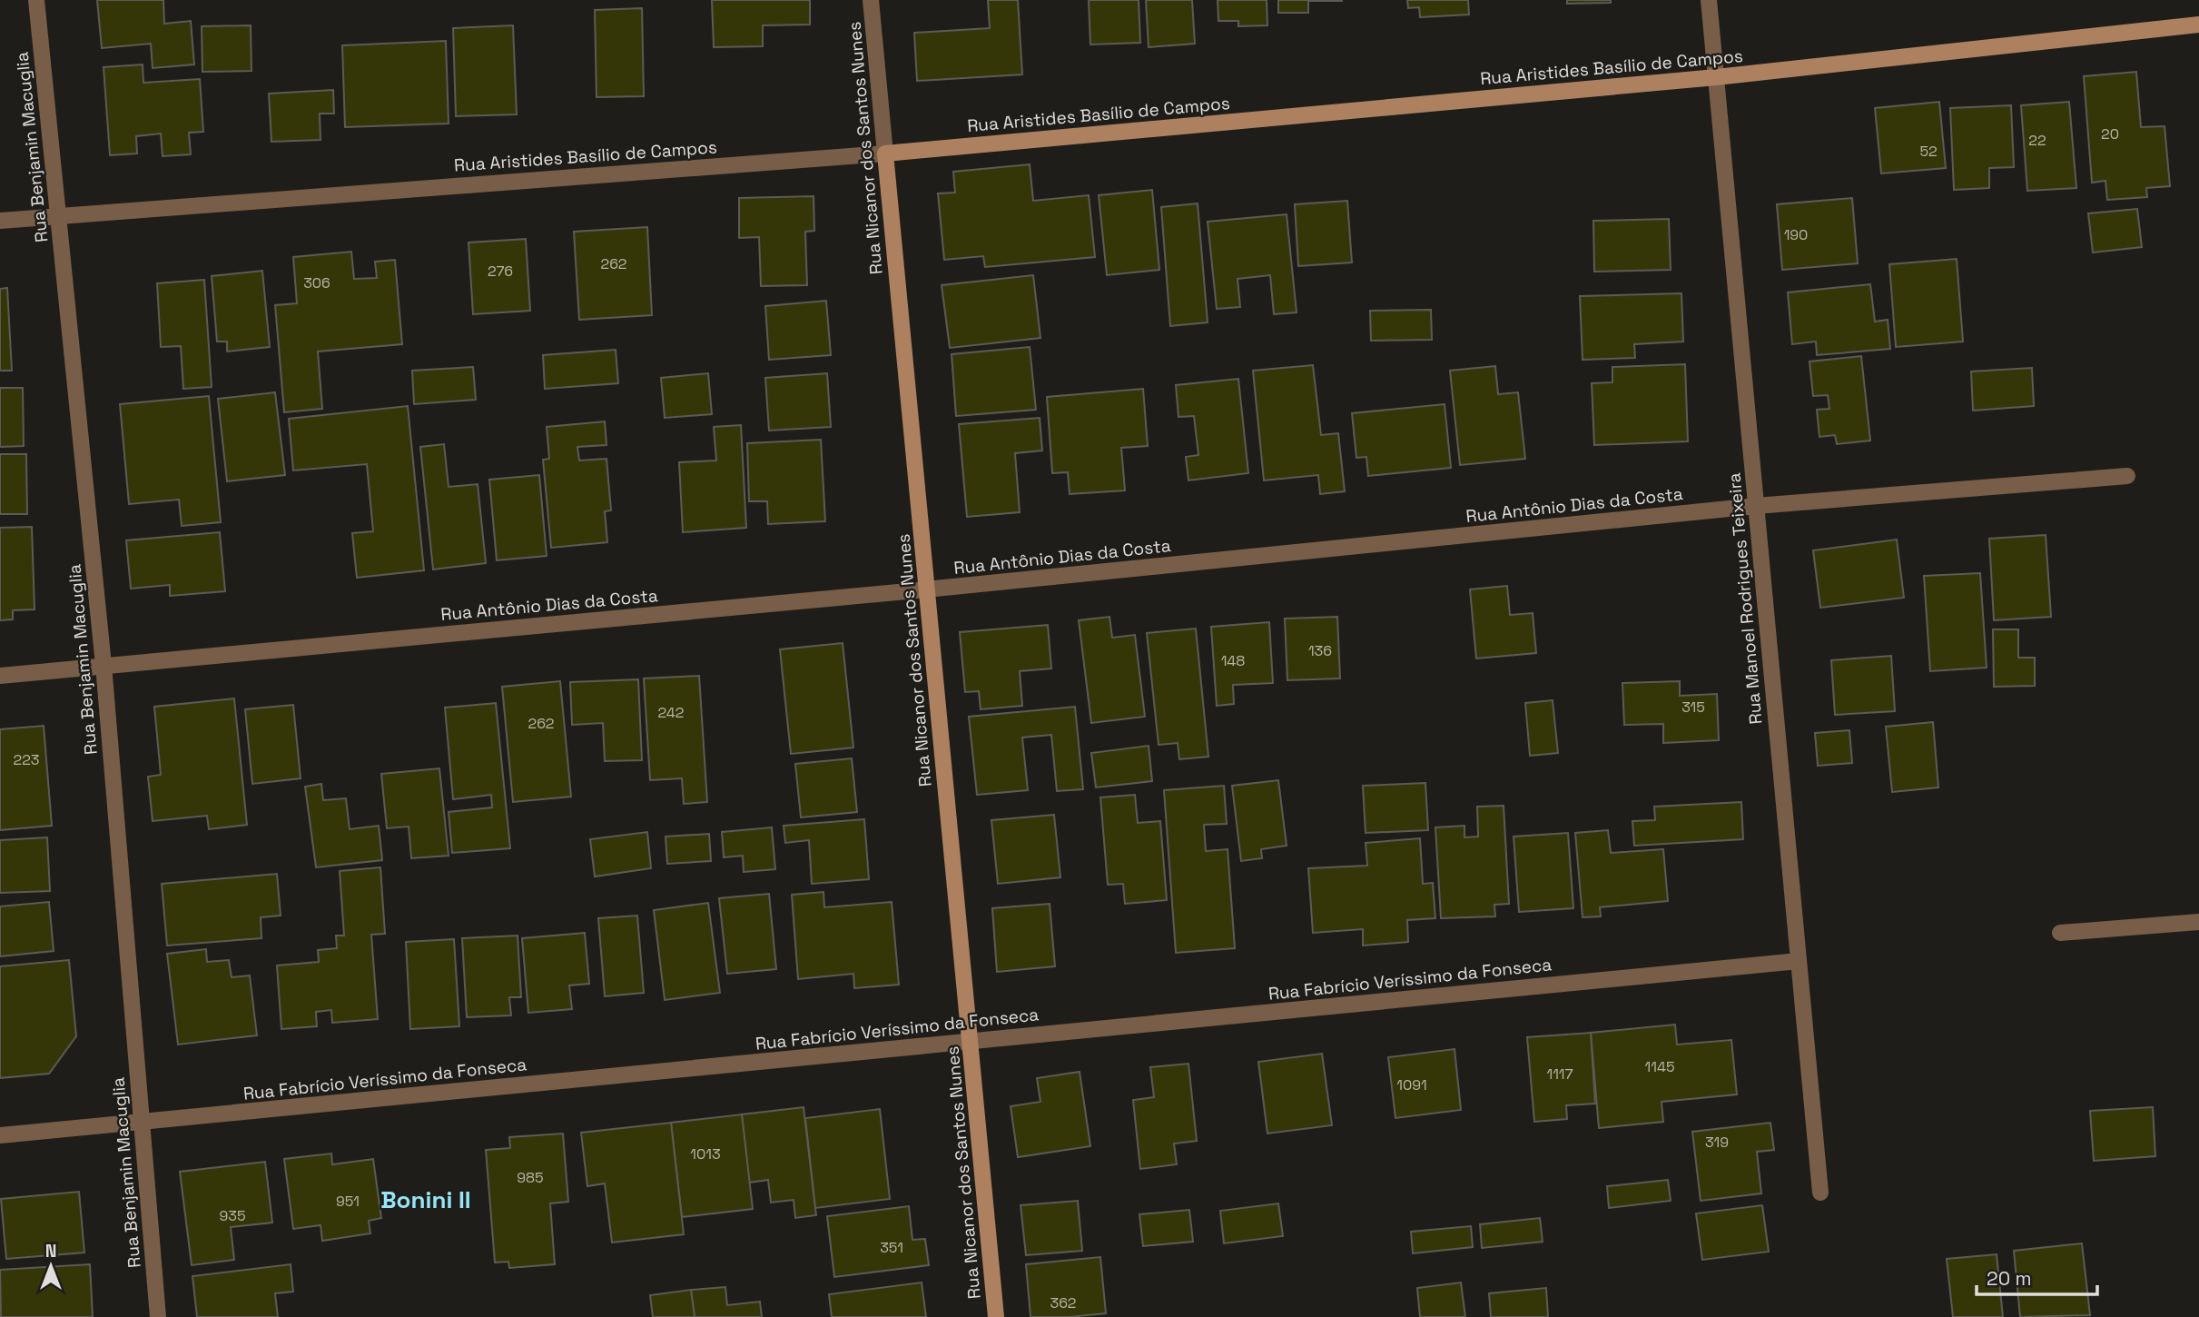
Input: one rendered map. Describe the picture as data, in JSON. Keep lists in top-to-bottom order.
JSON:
{
  "streets": {
    "street": [
      "Rua Aristides Basílio de Campos",
      "Rua Benjamin Macuglia",
      "Rua Nicanor dos Santos Nunes",
      "Rua Antônio Dias da Costa",
      "Rua Manoel Rodrigues Teixeira",
      "Rua Fabrício Veríssimo da Fonseca"
    ]
  },
  "crossings": [
    ["Rua Aristides Basílio de Campos", "Rua Benjamin Macuglia"],
    ["Rua Aristides Basílio de Campos", "Rua Nicanor dos Santos Nunes"],
    ["Rua Aristides Basílio de Campos", "Rua Manoel Rodrigues Teixeira"],
    ["Rua Benjamin Macuglia", "Rua Antônio Dias da Costa"],
    ["Rua Benjamin Macuglia", "Rua Fabrício Veríssimo da Fonseca"],
    ["Rua Nicanor dos Santos Nunes", "Rua Antônio Dias da Costa"],
    ["Rua Nicanor dos Santos Nunes", "Rua Fabrício Veríssimo da Fonseca"],
    ["Rua Antônio Dias da Costa", "Rua Manoel Rodrigues Teixeira"],
    ["Rua Manoel Rodrigues Teixeira", "Rua Fabrício Veríssimo da Fonseca"]
  ],
  "districts": ["Bonini II"],
  "house_numbers": [
    "20",
    "22",
    "52",
    "190",
    "262",
    "276",
    "306",
    "136",
    "148",
    "315",
    "242",
    "262",
    "223",
    "1145",
    "1117",
    "1091",
    "319",
    "1013",
    "985",
    "951",
    "935",
    "351",
    "362"
  ],
  "scale_bar": "20 m",
  "north": "top"
}
